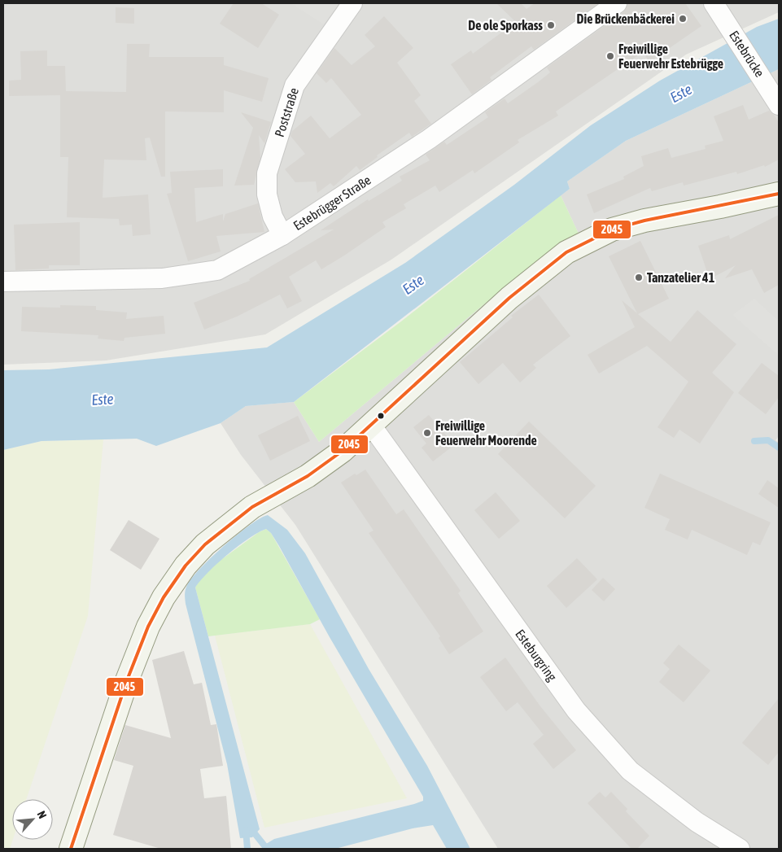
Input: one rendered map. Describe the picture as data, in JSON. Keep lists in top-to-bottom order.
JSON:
{
  "streets": {
    "street": [
      "Estebrücke",
      "Poststraße",
      "Estebrügger Straße",
      "Esteburgring"
    ]
  },
  "crossings": [
    ["Poststraße", "Estebrügger Straße"]
  ],
  "water": ["Este"],
  "places": [
    "Die Brückenbäckerei",
    "De ole Sporkass",
    "Freiwillige Feuerwehr Estebrügge",
    "Tanzatelier 41",
    "Freiwillige Feuerwehr Moorende"
  ],
  "lines": ["transit line 2045"],
  "north": "top right"
}
